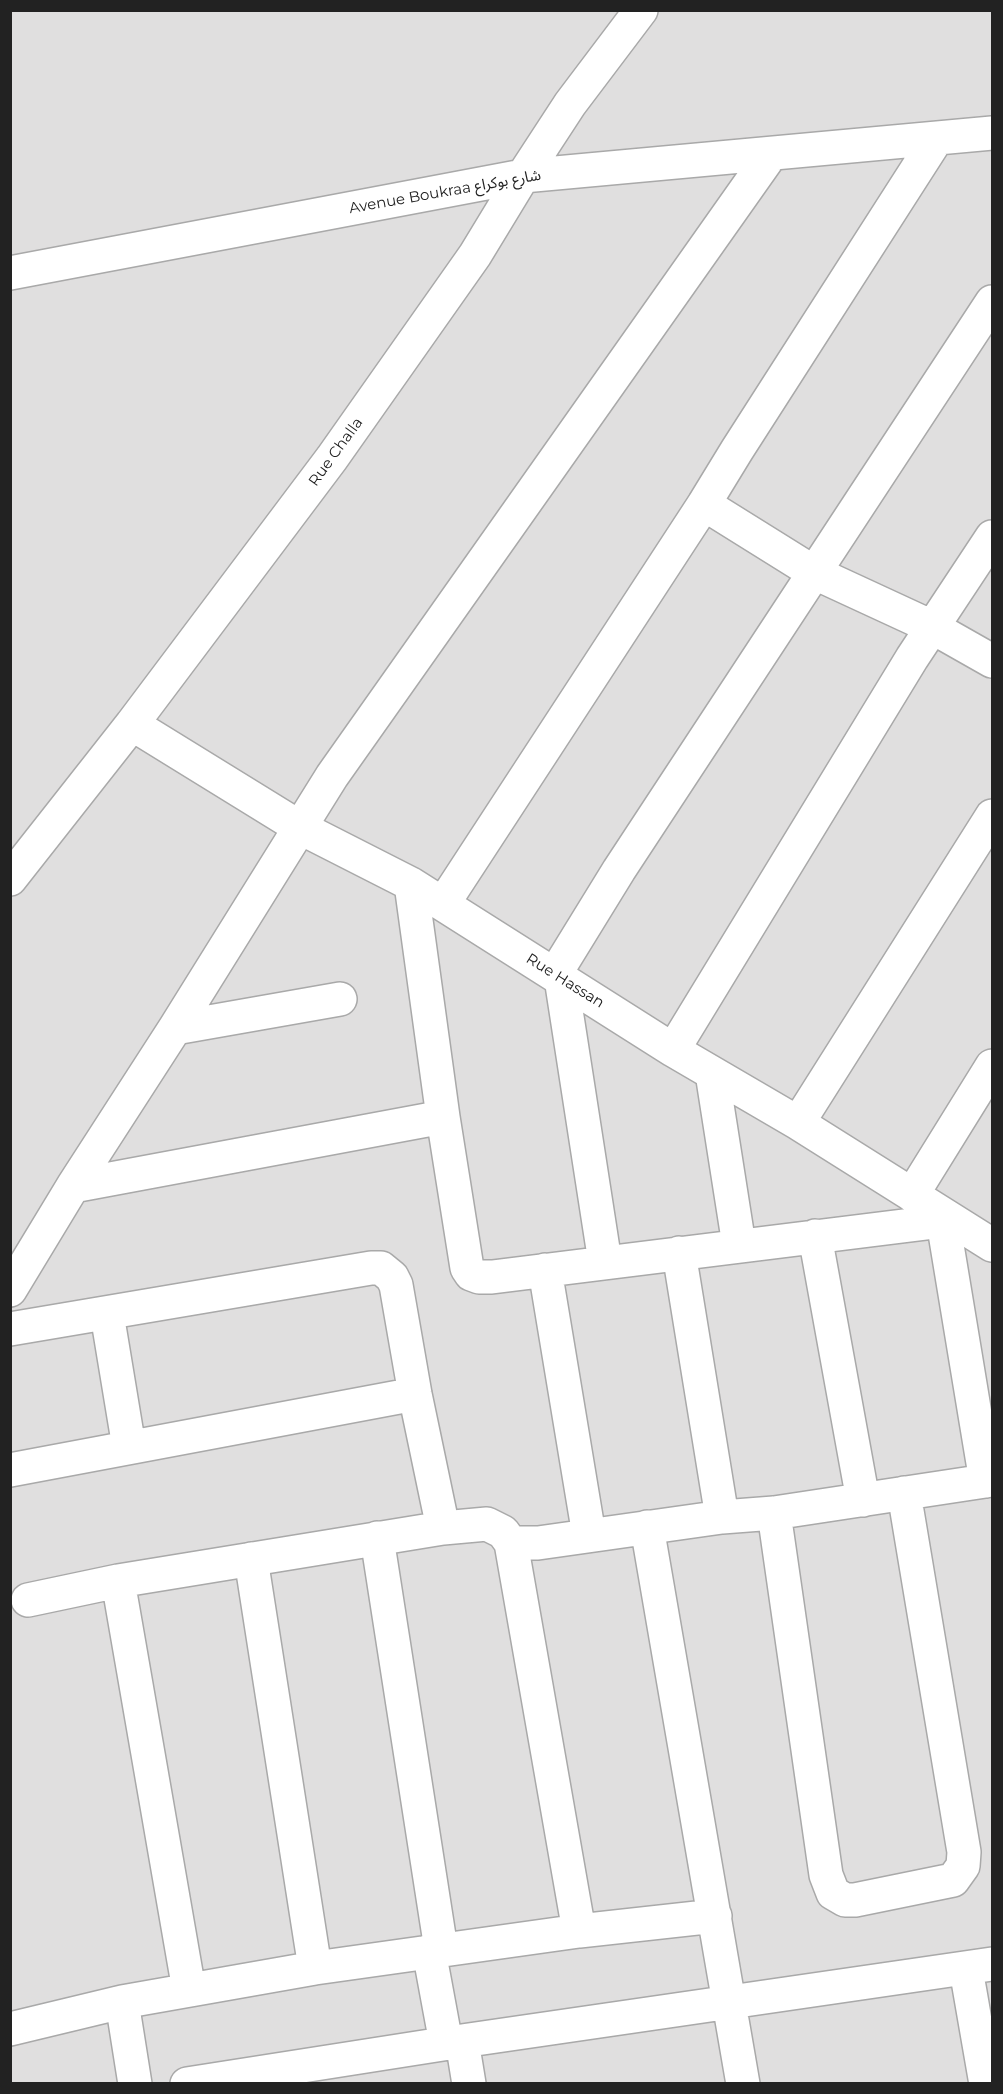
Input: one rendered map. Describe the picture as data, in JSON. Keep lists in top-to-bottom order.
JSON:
{
  "streets": {
    "street": ["Avenue Boukraa شارع بوكراع", "Rue Challa", "Rue Hassan"]
  },
  "crossings": [
    ["Avenue Boukraa شارع بوكراع", "Rue Challa"],
    ["Rue Challa", "Rue Hassan"]
  ]
}
